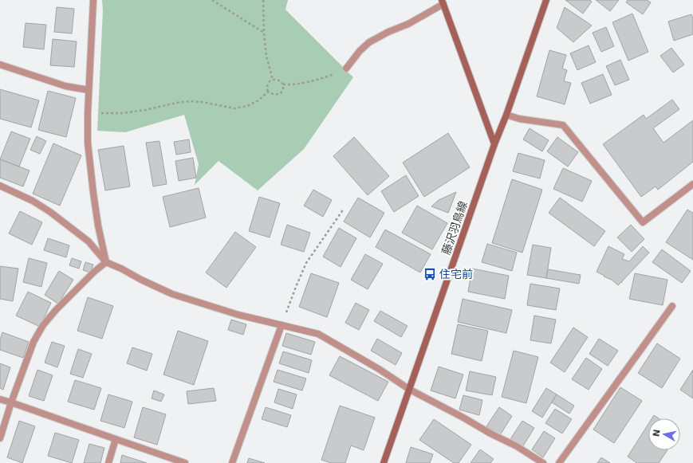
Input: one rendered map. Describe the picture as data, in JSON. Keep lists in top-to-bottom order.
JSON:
{
  "streets": {
    "street": ["藤沢羽鳥線"]
  },
  "places": {
    "bus stop": ["住宅前"]
  },
  "north": "left"
}
